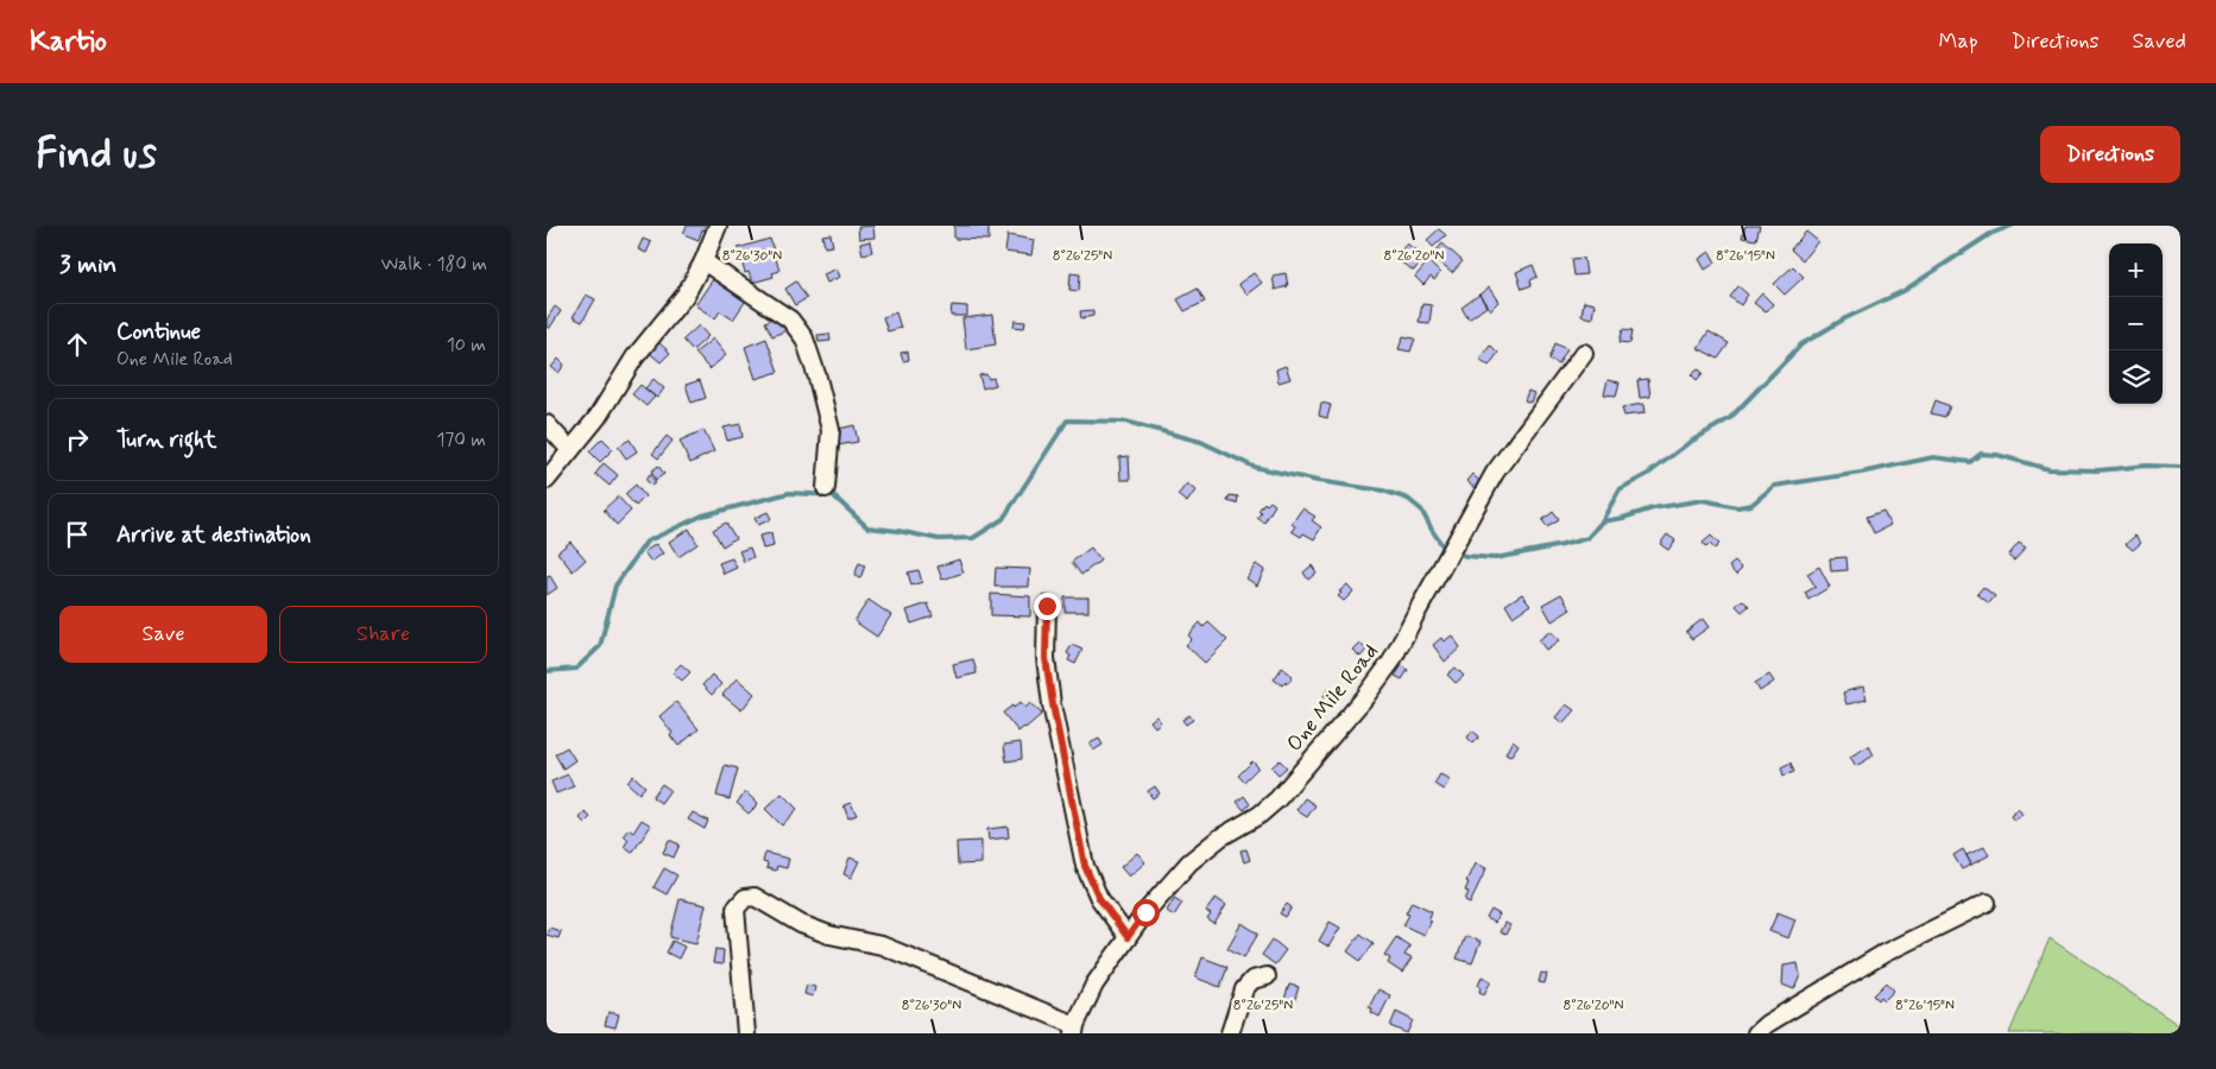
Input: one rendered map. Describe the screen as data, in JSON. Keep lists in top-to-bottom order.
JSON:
{
  "streets": {
    "street": ["One Mile Road"]
  },
  "page": {
    "header": "Kartio",
    "nav": ["Map", "Directions", "Saved"],
    "buttons": [
      "Directions",
      ["Save", "Share"]
    ],
    "title": "Find us",
    "heading": ["3 min", "Walk · 180 m"],
    "map_buttons": ["+", "−"],
    "list": [
      ["Continue", "One Mile Road", "10 m"],
      ["Turn right", "170 m"],
      "Arrive at destination"
    ]
  },
  "coordinates": [
    "8°26'30\"N",
    "8°26'25\"N",
    "8°26'20\"N",
    "8°26'15\"N"
  ]
}
